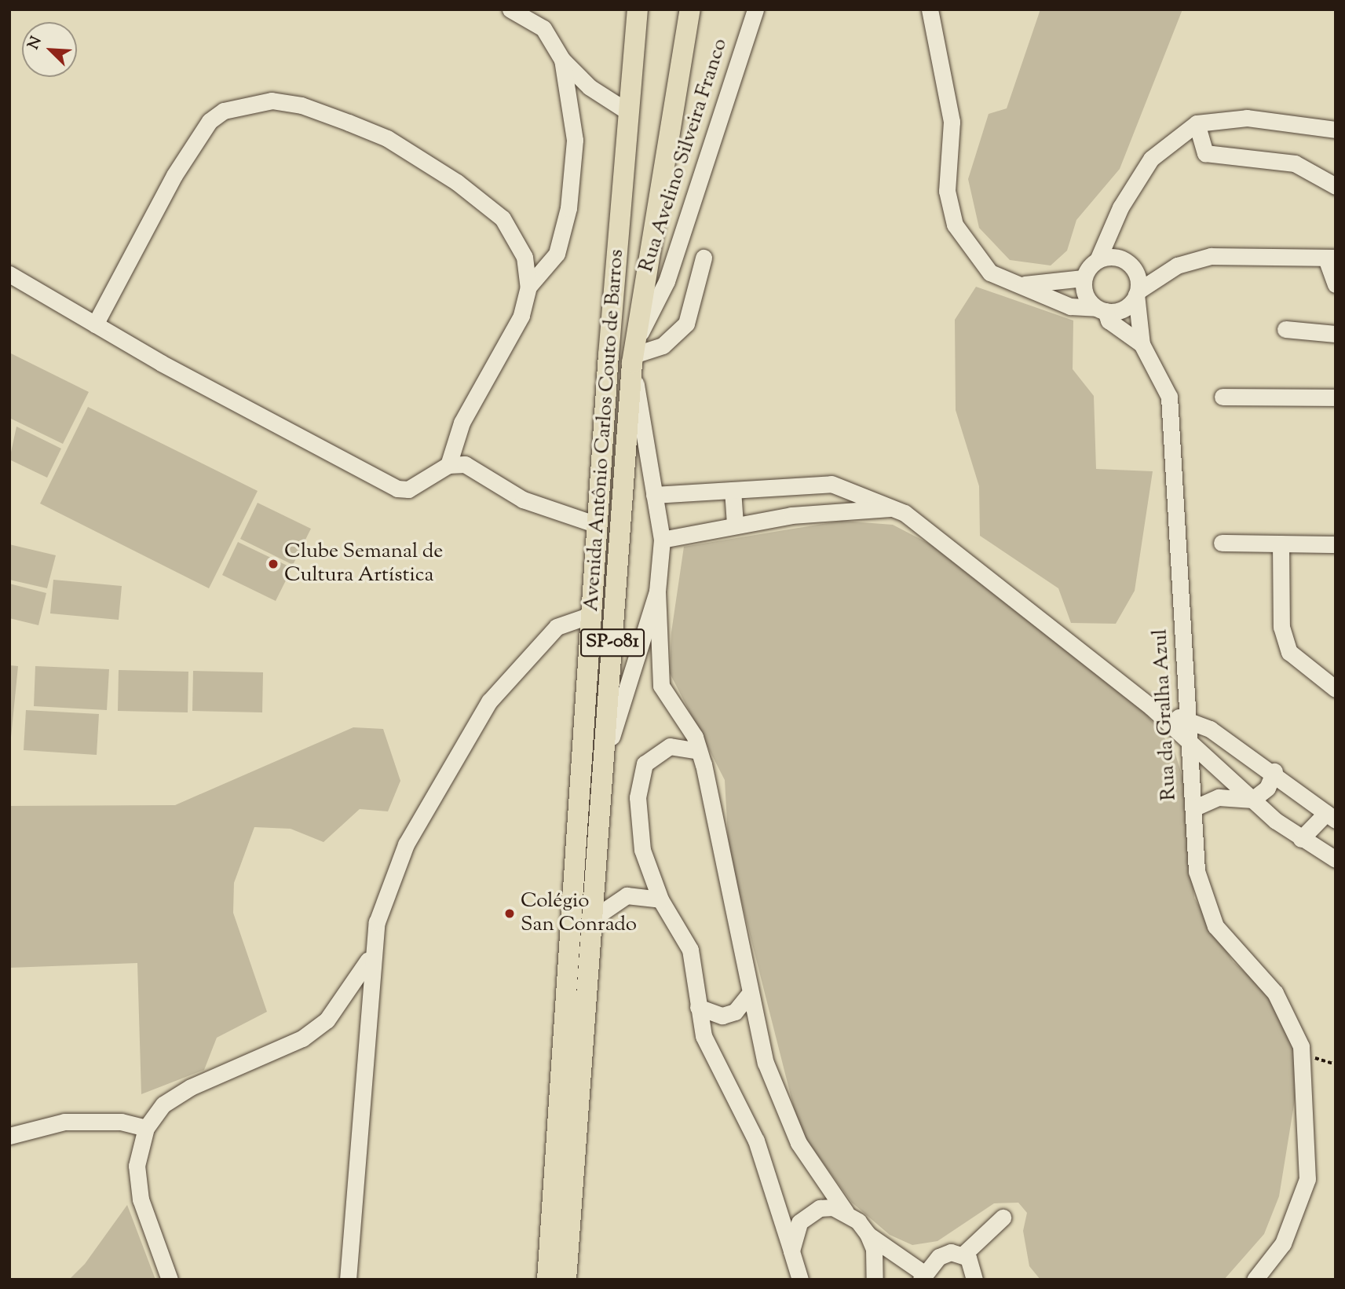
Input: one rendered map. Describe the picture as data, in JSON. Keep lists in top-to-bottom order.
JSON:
{
  "streets": {
    "main road": ["Avenida Antônio Carlos Couto de Barros", "SP-081"],
    "street": ["Rua Avelino Silveira Franco", "Rua da Gralha Azul"]
  },
  "crossings": [
    ["Rua Avelino Silveira Franco", "Avenida Antônio Carlos Couto de Barros"]
  ],
  "places": ["Clube Semanal de Cultura Artística", "Colégio San Conrado"],
  "north": "top left"
}
